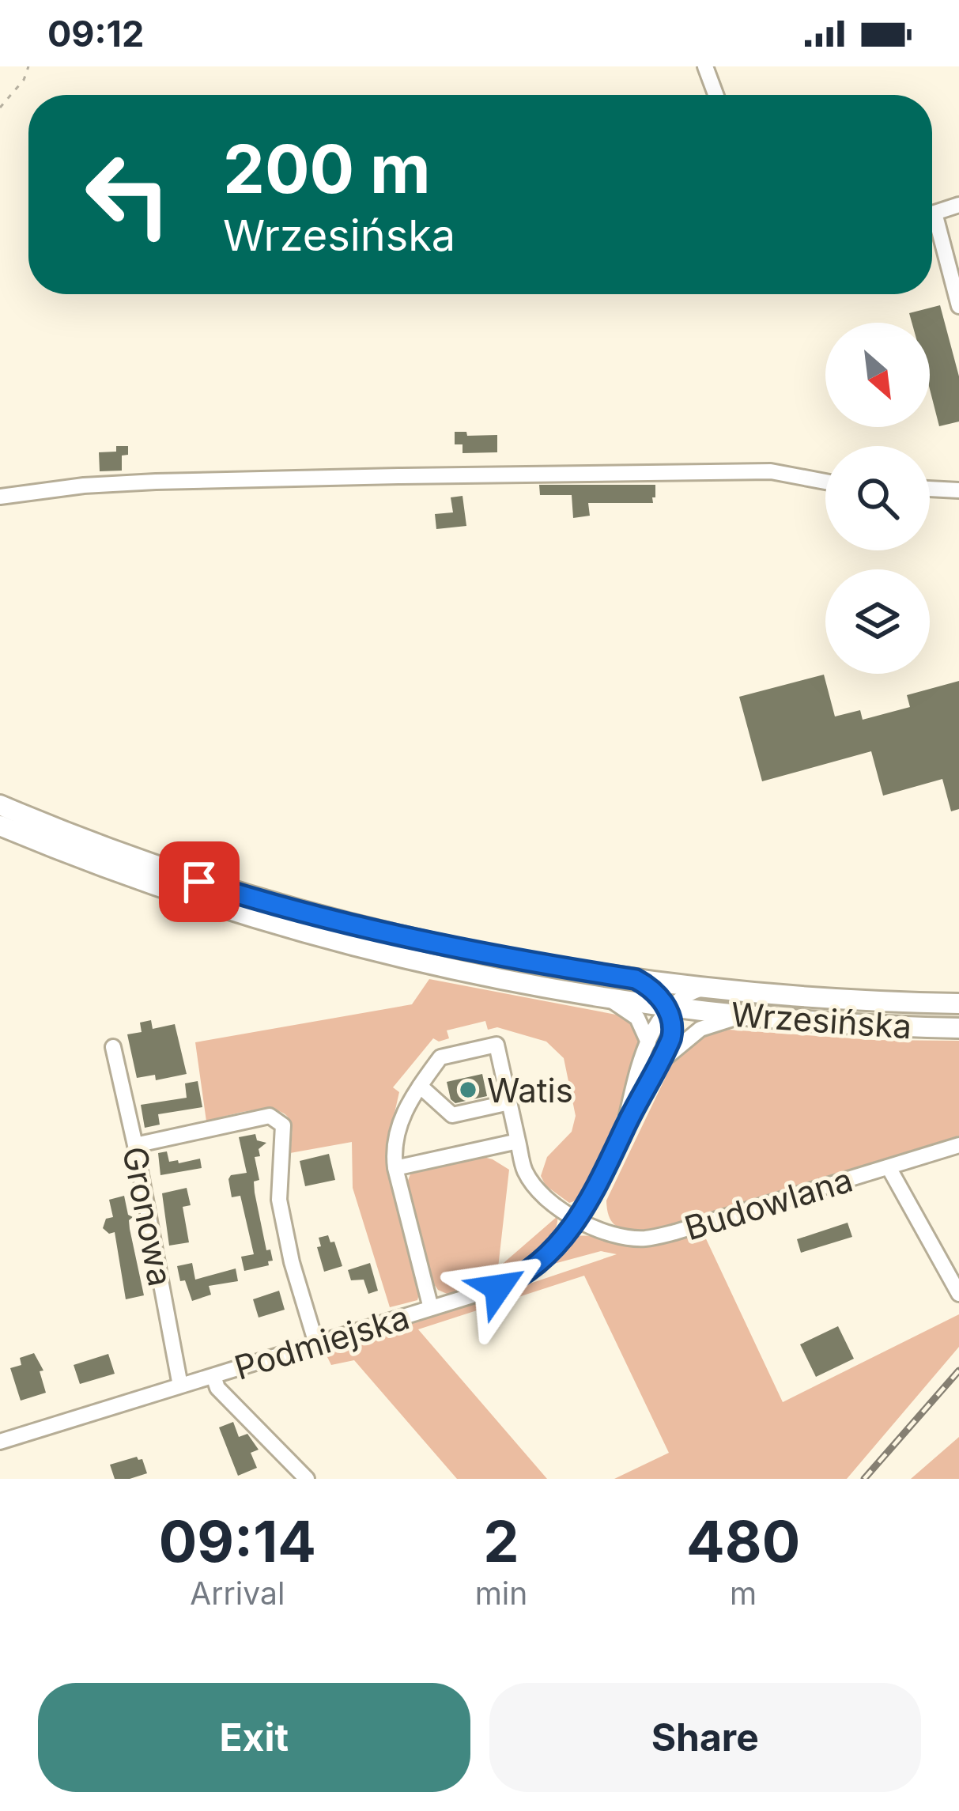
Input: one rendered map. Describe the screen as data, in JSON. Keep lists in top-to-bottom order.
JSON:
{
  "streets": {
    "main road": ["Wrzesińska"],
    "street": ["Budowlana", "Gronowa", "Podmiejska"]
  },
  "crossings": [
    ["Wrzesińska", "Podmiejska"],
    ["Budowlana", "Podmiejska"],
    ["Gronowa", "Podmiejska"]
  ],
  "places": ["Watis"],
  "north": "bottom right",
  "page": {
    "status": "09:12",
    "turn": ["200 m", "Wrzesińska"],
    "eta": [
      "09:14",
      "Arrival",
      "2",
      "min",
      "480",
      "m"
    ],
    "buttons": ["Exit", "Share"]
  }
}
